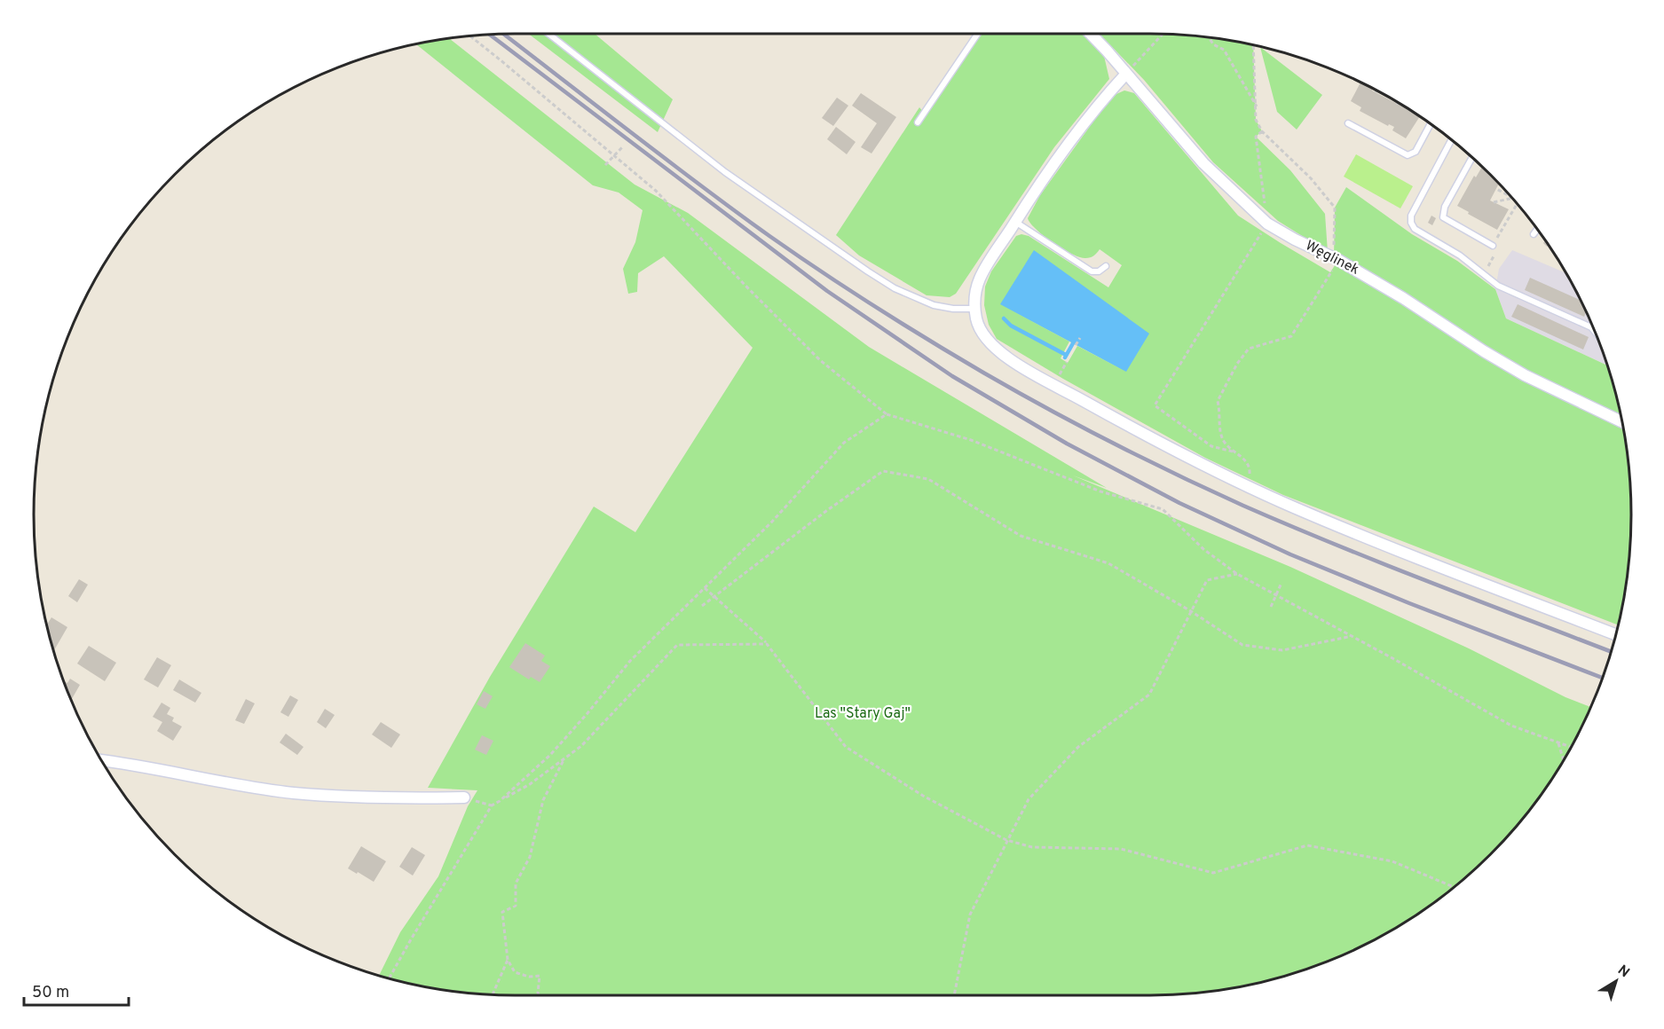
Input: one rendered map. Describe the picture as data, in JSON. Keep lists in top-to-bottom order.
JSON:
{
  "streets": {
    "street": ["Węglinek"]
  },
  "parks": ["Las \"Stary Gaj\""],
  "scale_bar": "50 m",
  "north": "top right"
}
